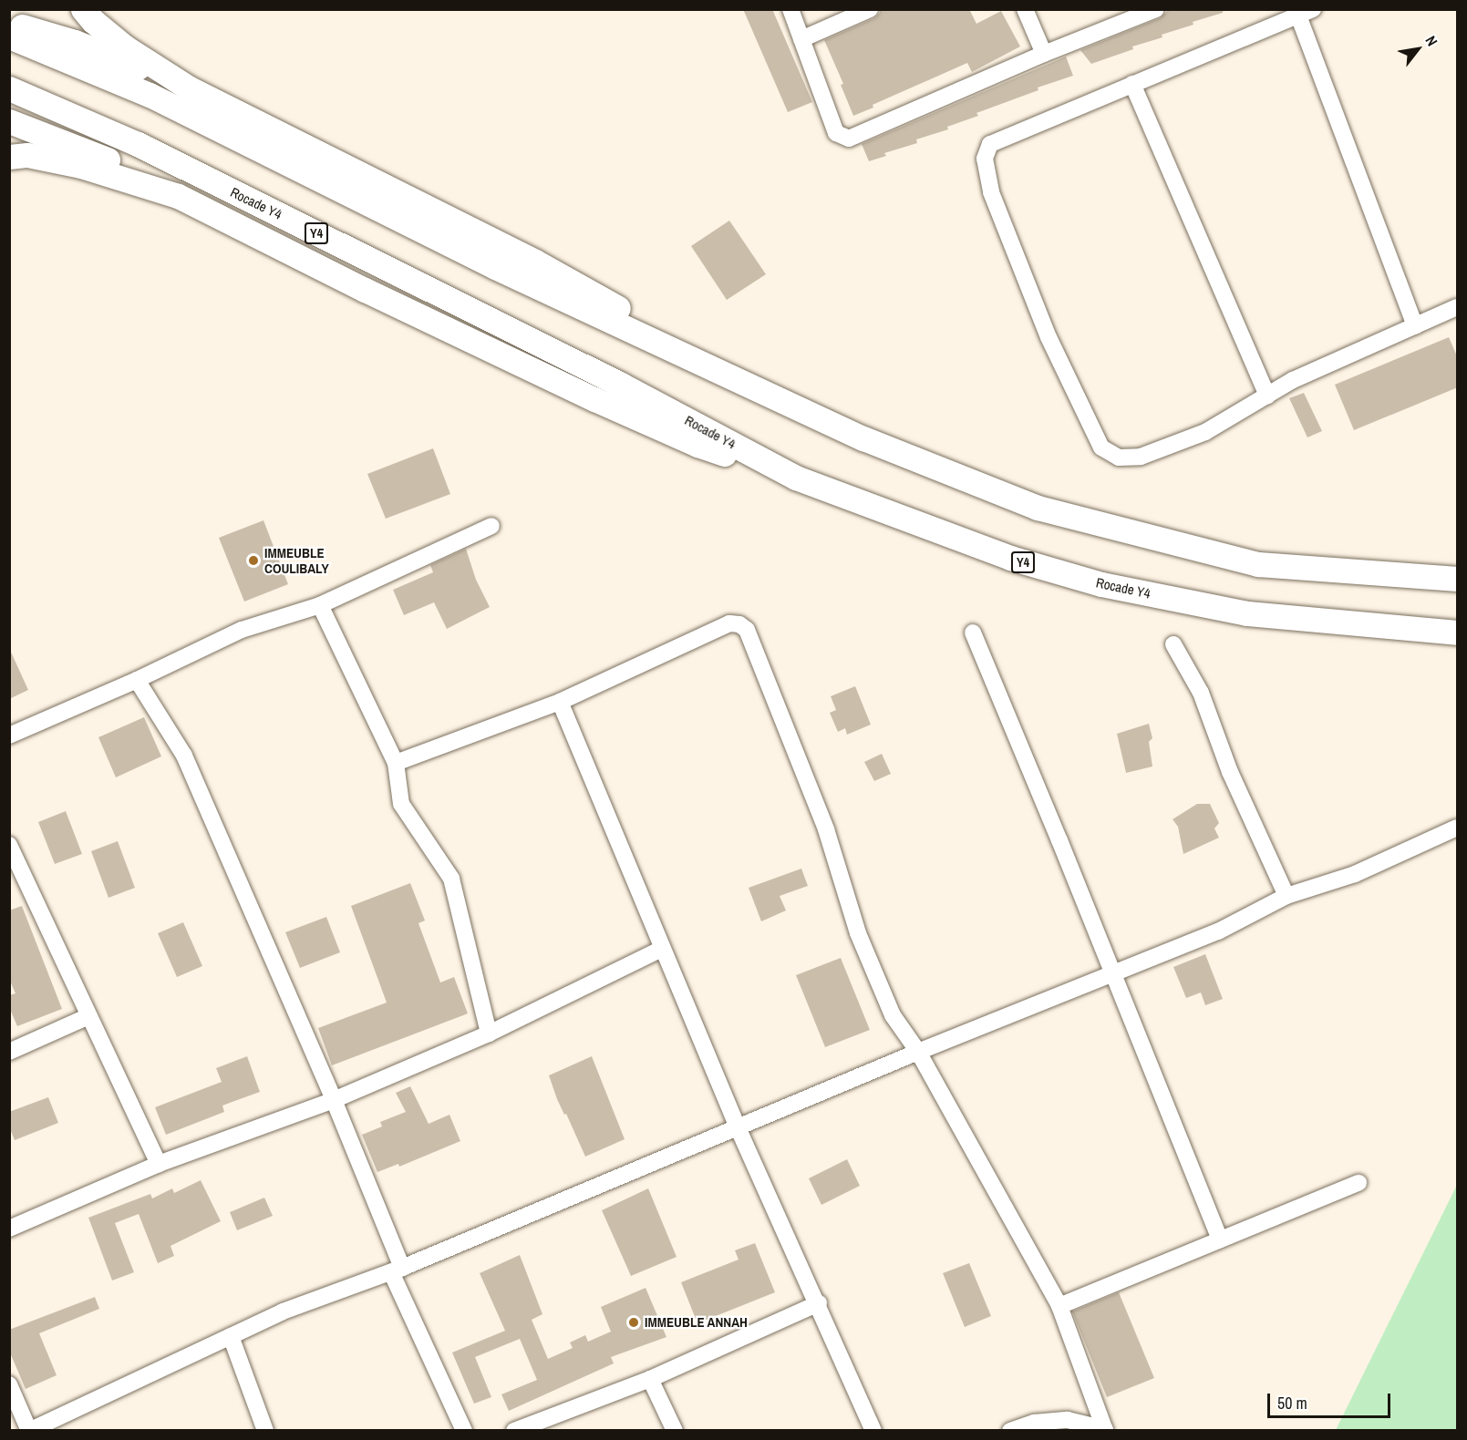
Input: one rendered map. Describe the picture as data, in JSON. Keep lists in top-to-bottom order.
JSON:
{
  "streets": {
    "highway": ["Rocade Y4", "Y4"]
  },
  "places": ["IMMEUBLE COULIBALY", "IMMEUBLE ANNAH"],
  "scale_bar": "50 m",
  "north": "top right"
}
